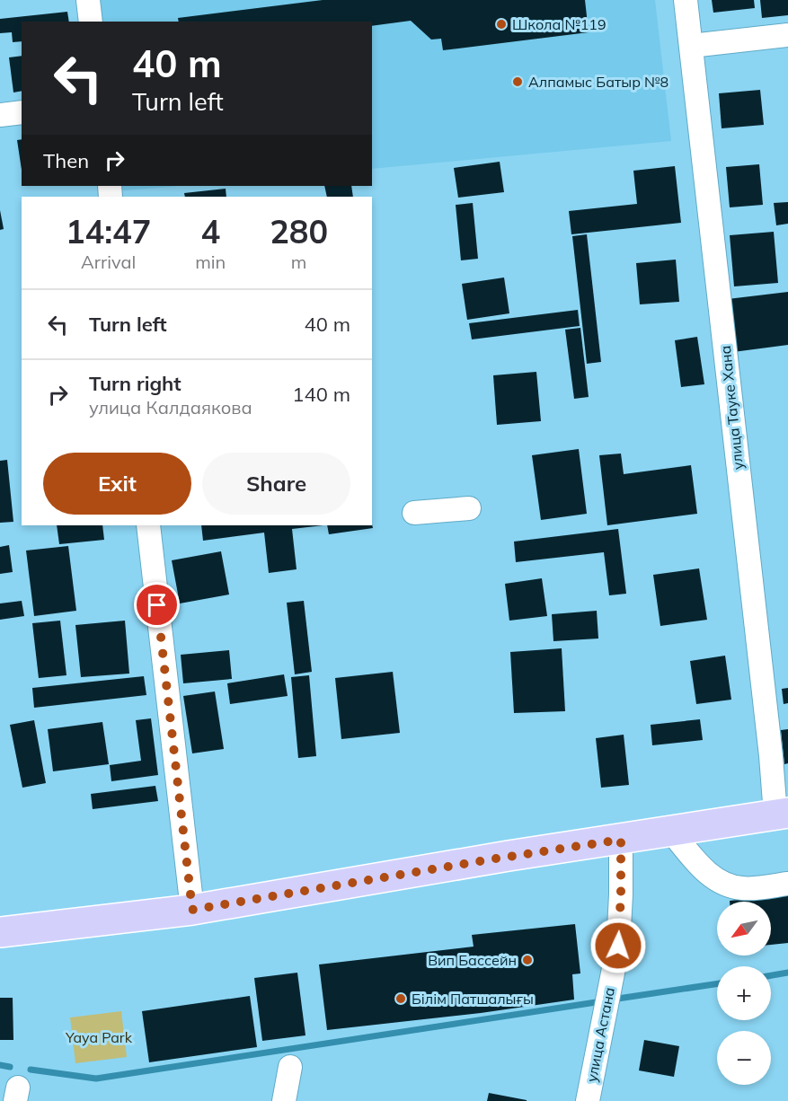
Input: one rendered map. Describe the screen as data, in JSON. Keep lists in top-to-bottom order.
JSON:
{
  "streets": {
    "street": ["улица Тауке Хана", "улица Астана"]
  },
  "parks": ["Yaya Park"],
  "places": [
    "Школа №119",
    "Алпамыс Батыр №8",
    "Вип Бассейн",
    "Білім Патшалығы"
  ],
  "north": "bottom left",
  "page": {
    "turn": ["40 m", "Turn left"],
    "then": "Then",
    "eta": [
      "14:47",
      "Arrival",
      "4",
      "min",
      "280",
      "m"
    ],
    "list": [
      {
        "name": "Turn left",
        "value": "40 m"
      },
      {
        "name": "Turn right",
        "note": "улица Калдаякова",
        "value": "140 m"
      }
    ],
    "buttons": ["Exit", "Share"],
    "map_buttons": ["+", "−"]
  }
}
